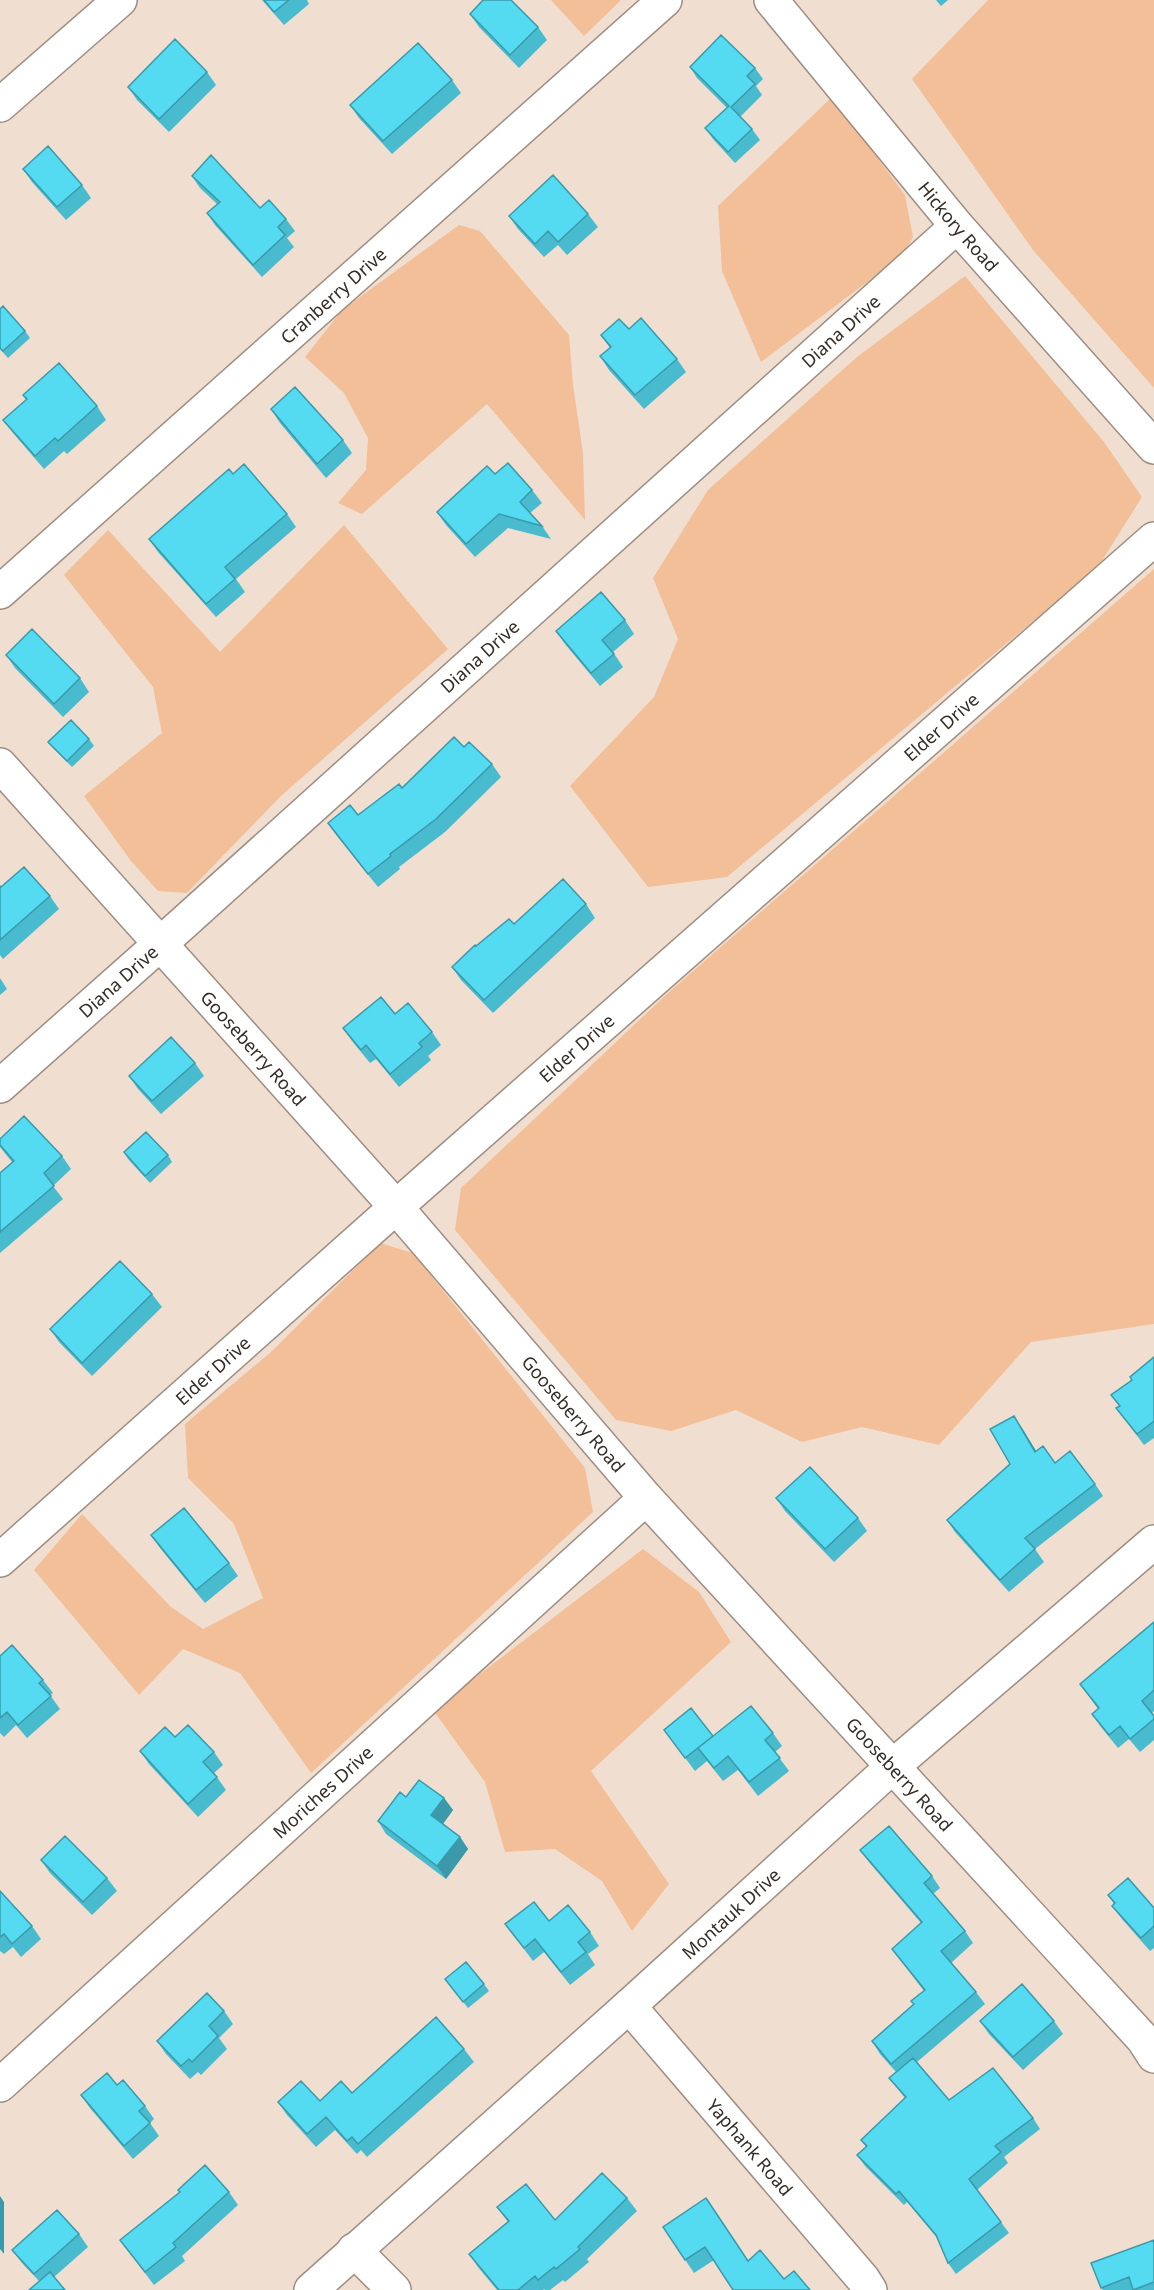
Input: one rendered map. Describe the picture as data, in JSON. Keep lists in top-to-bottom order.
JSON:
{
  "streets": {
    "street": [
      "Hickory Road",
      "Cranberry Drive",
      "Diana Drive",
      "Elder Drive",
      "Gooseberry Road",
      "Moriches Drive",
      "Montauk Drive",
      "Yaphank Road"
    ]
  },
  "crossings": [
    ["Hickory Road", "Diana Drive"],
    ["Diana Drive", "Gooseberry Road"],
    ["Elder Drive", "Gooseberry Road"],
    ["Gooseberry Road", "Moriches Drive"],
    ["Gooseberry Road", "Montauk Drive"],
    ["Montauk Drive", "Yaphank Road"]
  ]
}
